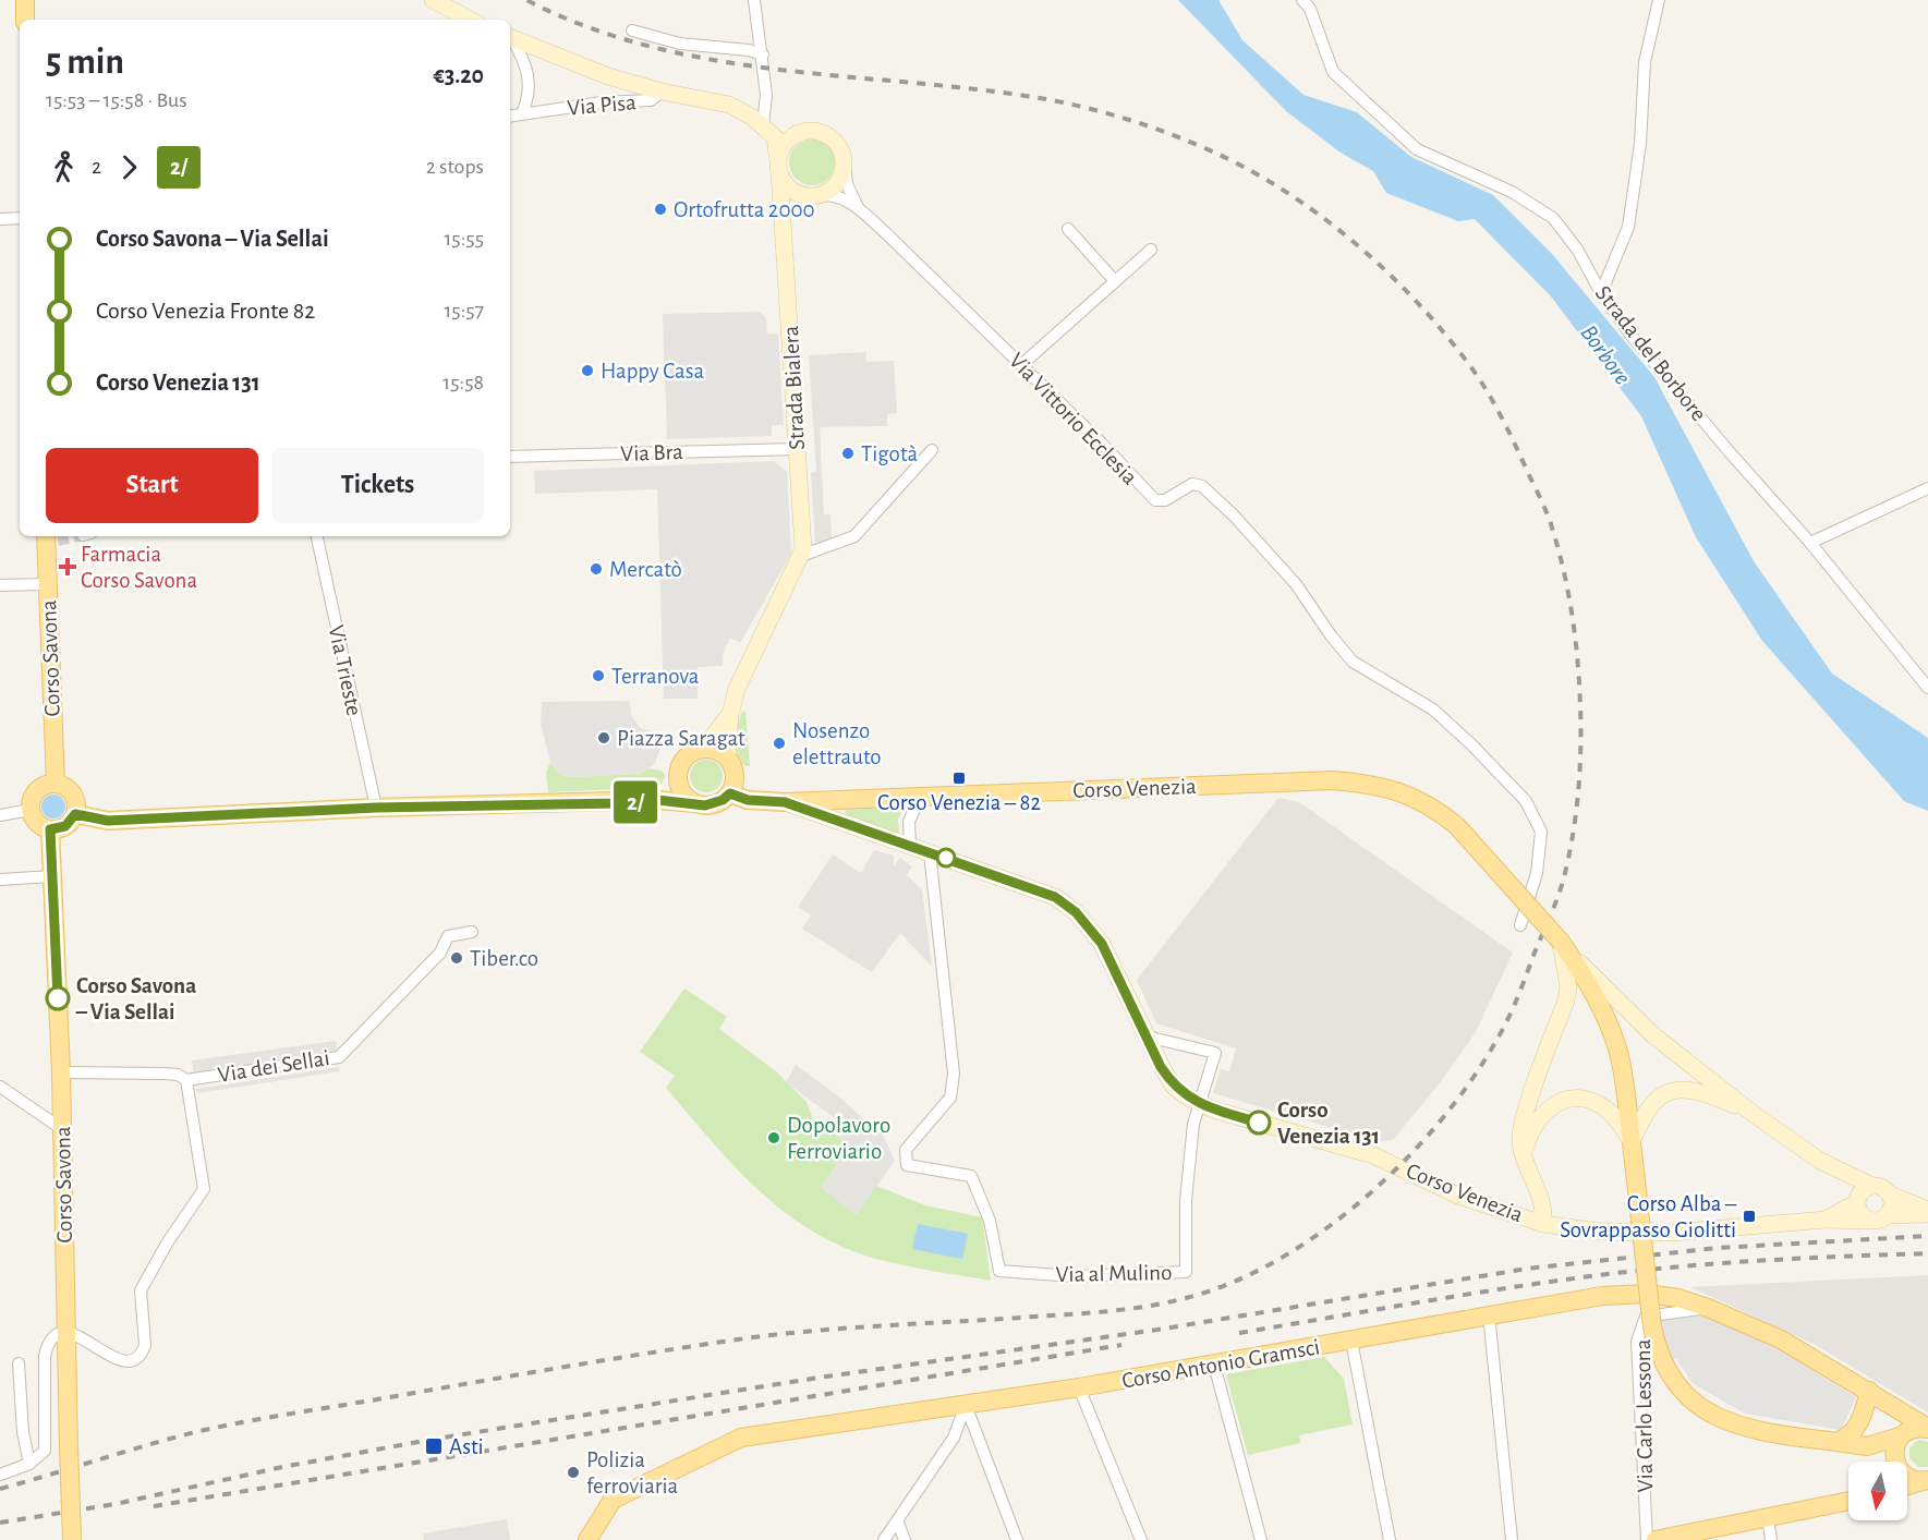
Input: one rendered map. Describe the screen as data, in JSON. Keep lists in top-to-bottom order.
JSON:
{
  "streets": {
    "main road": ["Corso Savona", "Corso Venezia", "Corso Antonio Gramsci"],
    "street": [
      "Via Pisa",
      "Strada del Borbore",
      "Strada Bialera",
      "Via Vittorio Ecclesia",
      "Via Bra",
      "Via Trieste",
      "Via dei Sellai",
      "Via al Mulino",
      "Via Carlo Lessona"
    ]
  },
  "crossings": [
    ["Via Pisa", "Strada Bialera"],
    ["Via Pisa", "Via Vittorio Ecclesia"],
    ["Strada Bialera", "Via Vittorio Ecclesia"],
    ["Strada Bialera", "Via Bra"],
    ["Strada Bialera", "Corso Venezia"],
    ["Corso Savona", "Via dei Sellai"],
    ["Corso Venezia", "Via al Mulino"],
    ["Corso Antonio Gramsci", "Via Carlo Lessona"]
  ],
  "water": ["Borbore"],
  "places": {
    "other": [
      "Ortofrutta 2000",
      "Happy Casa",
      "Tigotà",
      "Mercatò",
      "Terranova",
      "Piazza Saragat",
      "Nosenzo elettrauto",
      "Tiber.co",
      "Corso Savona – Via Sellai",
      "Corso Venezia 131",
      "Dopolavoro Ferroviario",
      "Polizia ferroviaria"
    ],
    "health": ["Farmacia Corso Savona"],
    "transit": ["Corso Venezia – 82", "Corso Alba – Sovrappasso Giolitti", "Asti"]
  },
  "lines": ["bus line 2/"],
  "north": "bottom",
  "page": {
    "on_map": "2/",
    "heading": ["5 min", "15:53 – 15:58 · Bus", "€3.20"],
    "legs": ["2", "2/", "2 stops"],
    "list": [
      {
        "name": "Corso Savona – Via Sellai",
        "value": "15:55"
      },
      {
        "name": "Corso Venezia Fronte 82",
        "value": "15:57"
      },
      {
        "name": "Corso Venezia 131",
        "value": "15:58"
      }
    ],
    "buttons": ["Start", "Tickets"]
  }
}
